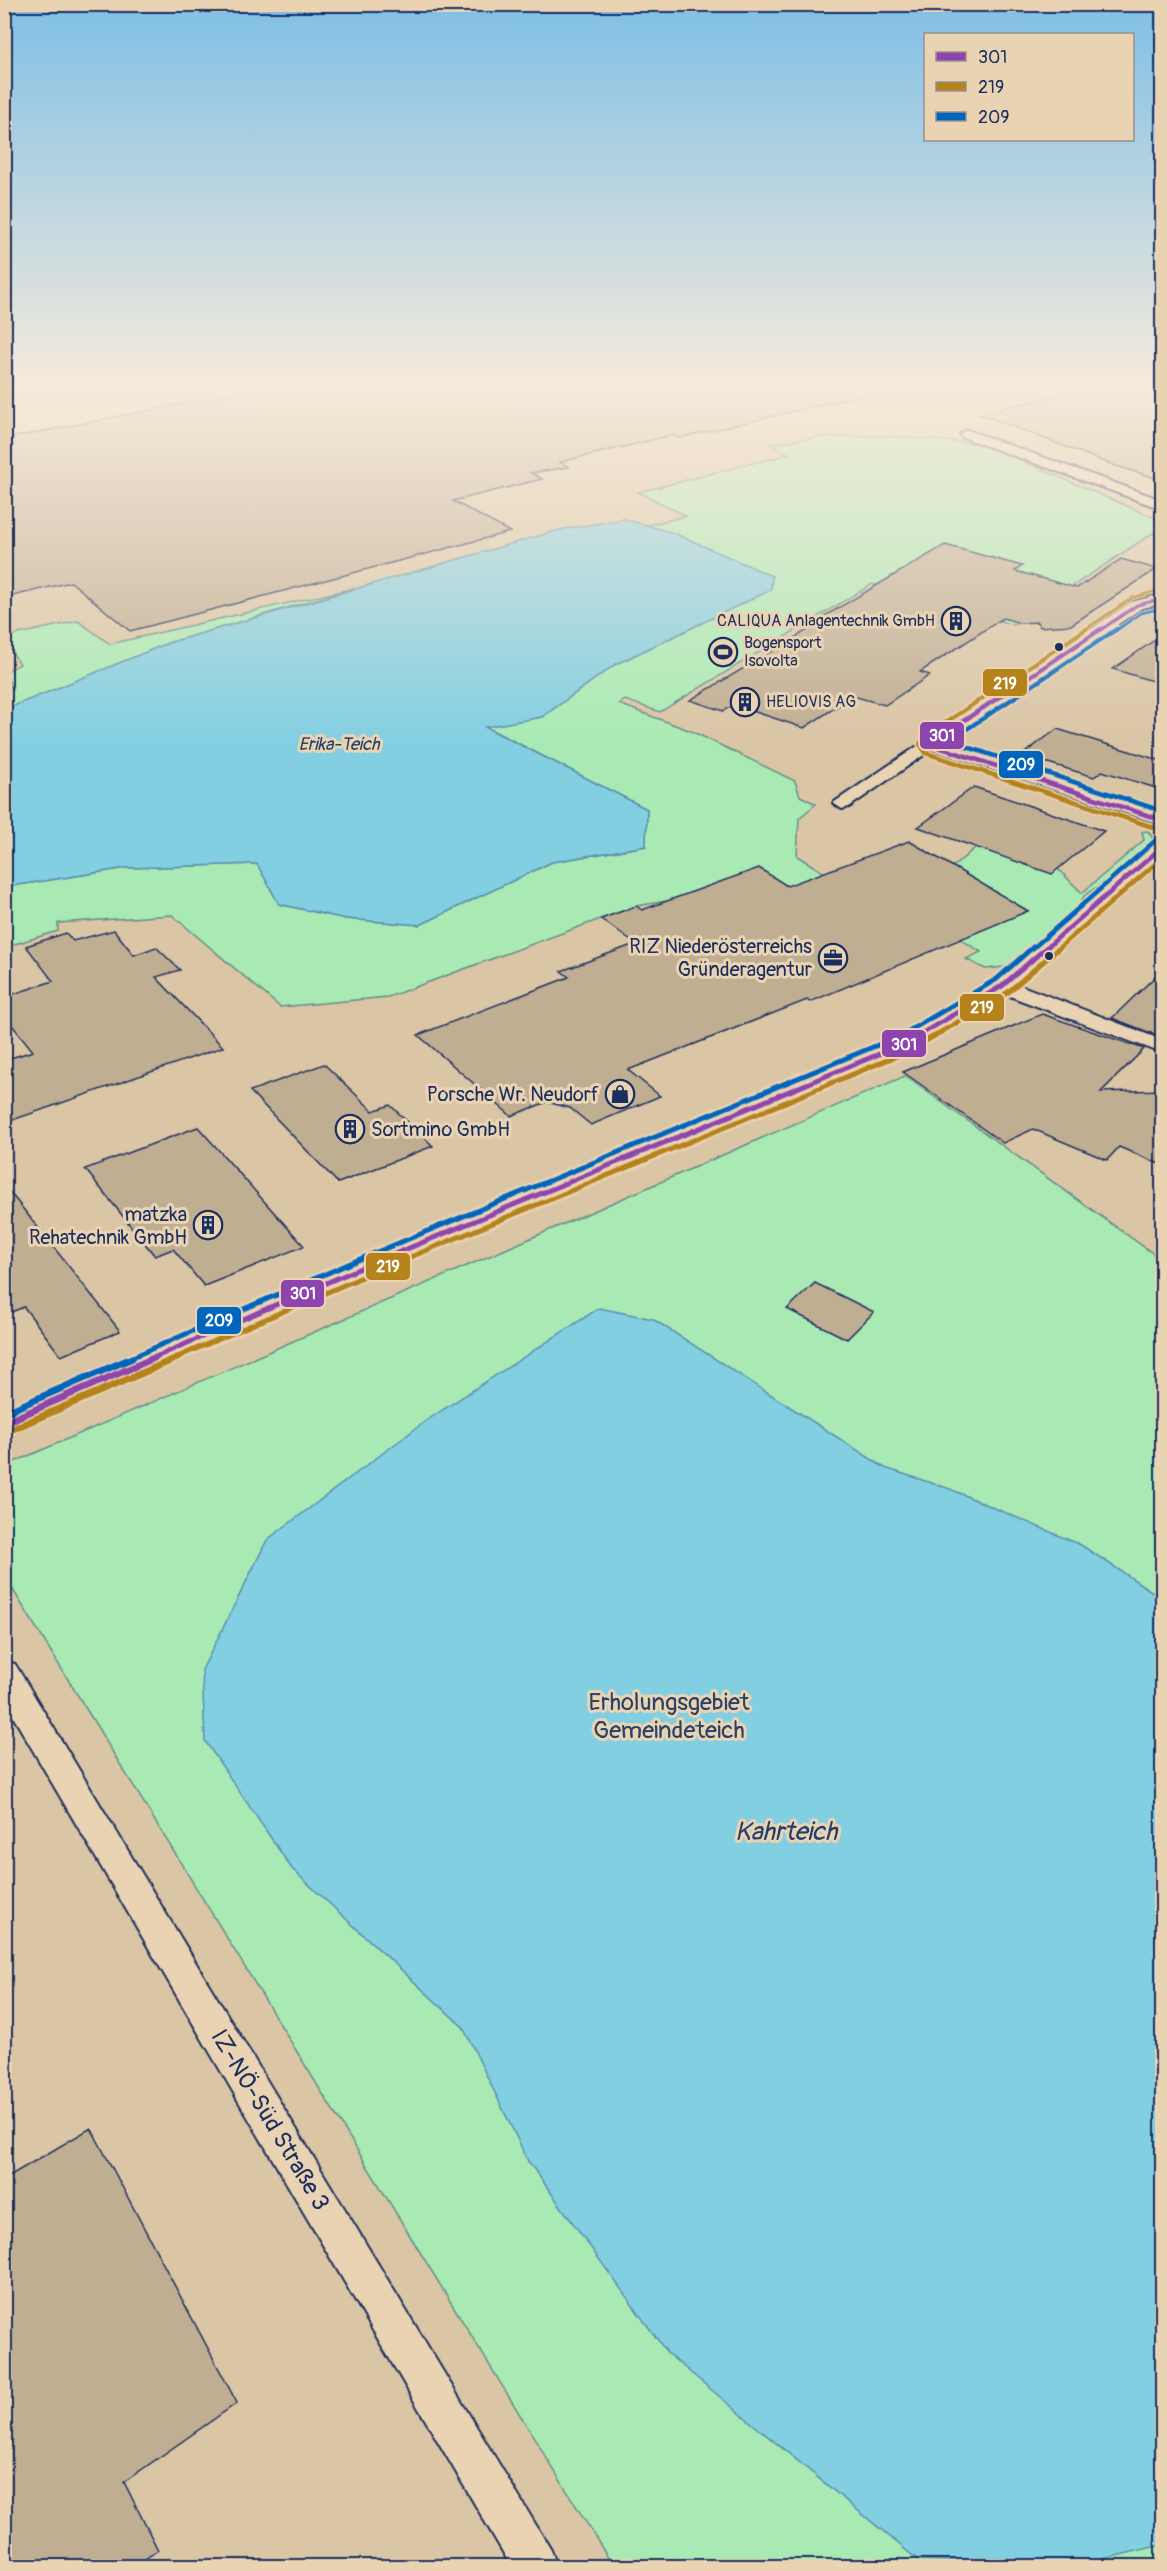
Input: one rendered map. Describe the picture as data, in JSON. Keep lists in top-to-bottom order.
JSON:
{
  "streets": {
    "street": ["IZ-NÖ-Süd Straße 3"]
  },
  "water": ["Erika-Teich", "Kahrteich"],
  "parks": ["Erholungsgebiet Gemeindeteich"],
  "places": {
    "building": [
      "CALIQUA Anlagentechnik GmbH",
      "HELIOVIS AG",
      "Sortmino GmbH",
      "matzka Rehatechnik GmbH"
    ],
    "sports": ["Bogensport Isovolta"],
    "office": ["RIZ Niederösterreichs Gründeragentur"],
    "shop": ["Porsche Wr. Neudorf"]
  },
  "lines": ["transit line 219", "transit line 301", "transit line 209"],
  "legend": ["301", "219", "209"]
}
